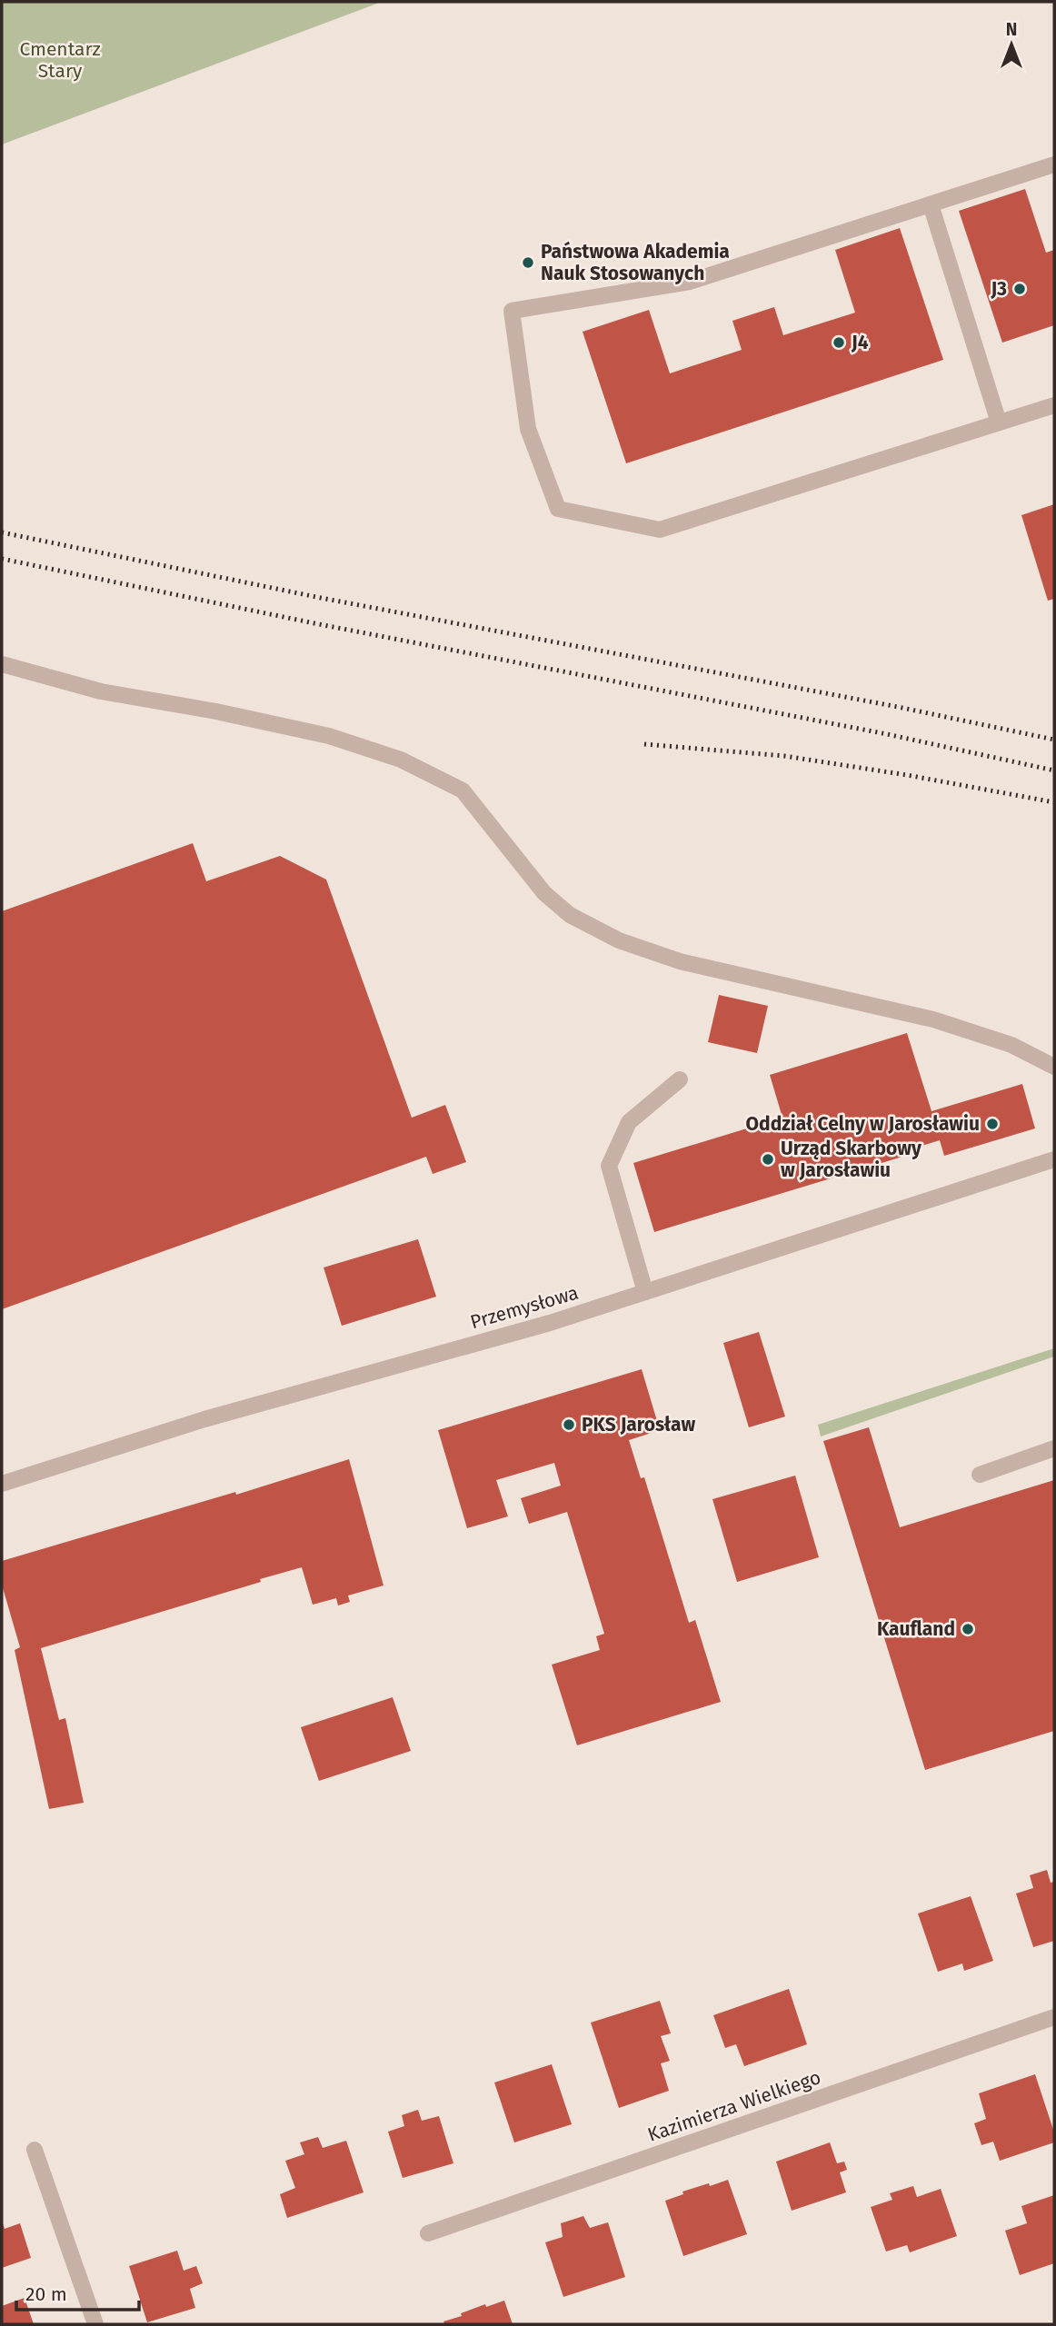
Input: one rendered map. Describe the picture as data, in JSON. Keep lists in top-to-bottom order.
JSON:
{
  "streets": {
    "street": ["Przemysłowa", "Kazimierza Wielkiego"]
  },
  "parks": ["Cmentarz Stary"],
  "places": [
    "Państwowa Akademia Nauk Stosowanych",
    "J3",
    "J4",
    "Oddział Celny w Jarosławiu",
    "Urząd Skarbowy w Jarosławiu",
    "PKS Jarosław",
    "Kaufland"
  ],
  "scale_bar": "20 m",
  "north": "top"
}
